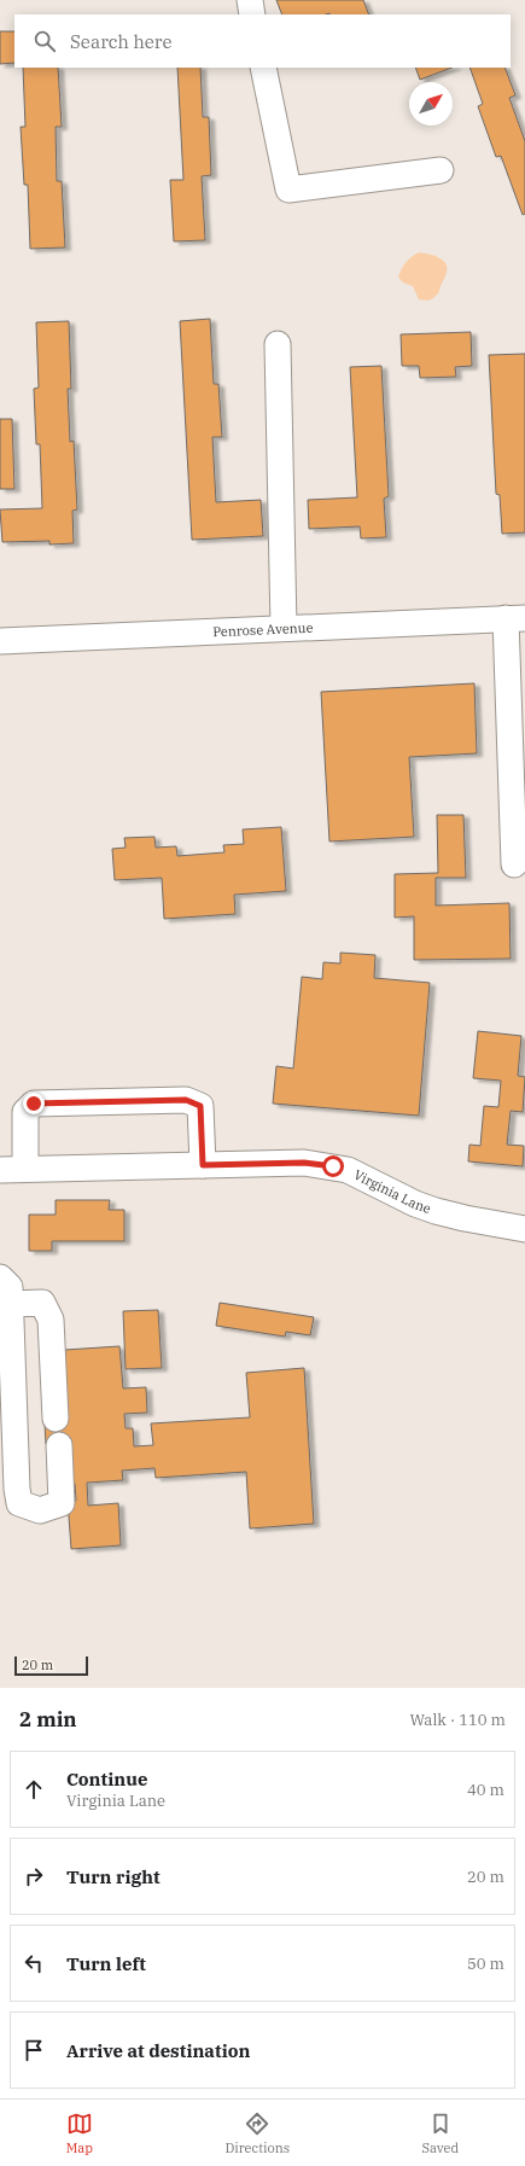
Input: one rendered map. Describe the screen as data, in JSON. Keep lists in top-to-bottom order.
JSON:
{
  "streets": {
    "street": ["Penrose Avenue", "Virginia Lane"]
  },
  "scale_bar": "20 m",
  "north": "top right",
  "page": {
    "search": "Search here",
    "scale": "20 m",
    "heading": ["2 min", "Walk · 110 m"],
    "list": [
      ["Continue", "Virginia Lane", "40 m"],
      ["Turn right", "20 m"],
      ["Turn left", "50 m"],
      "Arrive at destination"
    ],
    "nav": ["Map", "Directions", "Saved"]
  }
}
